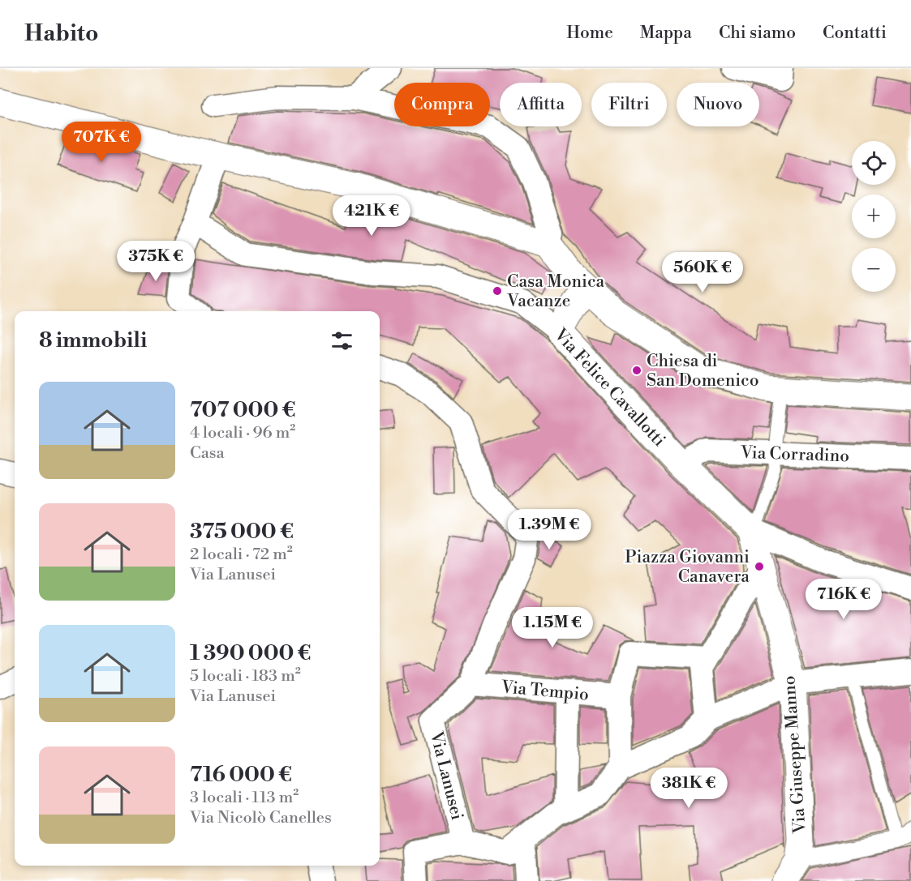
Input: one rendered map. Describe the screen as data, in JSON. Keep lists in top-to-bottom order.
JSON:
{
  "streets": {
    "main road": ["Via Felice Cavallotti", "Via Giuseppe Manno"],
    "street": ["Via Corradino", "Via Tempio", "Via Lanusei"]
  },
  "crossings": [
    ["Via Felice Cavallotti", "Via Corradino"],
    ["Via Tempio", "Via Lanusei"]
  ],
  "places": ["Casa Monica Vacanze", "Chiesa di San Domenico", "Piazza Giovanni Canavera"],
  "page": {
    "header": "Habito",
    "nav": [
      "Home",
      "Mappa",
      "Chi siamo",
      "Contatti"
    ],
    "chip": [
      "Compra",
      "Affitta",
      "Filtri",
      "Nuovo"
    ],
    "price": [
      "707K €",
      "421K €",
      "375K €",
      "560K €",
      "1.39M €",
      "716K €",
      "1.15M €",
      "381K €"
    ],
    "map_buttons": ["+", "−"],
    "heading": "8 immobili",
    "list": [
      {
        "name": "707 000 €",
        "note": "4 locali · 96 m² · Casa"
      },
      {
        "name": "375 000 €",
        "note": "2 locali · 72 m² · Via Lanusei"
      },
      {
        "name": "1 390 000 €",
        "note": "5 locali · 183 m² · Via Lanusei"
      },
      {
        "name": "716 000 €",
        "note": "3 locali · 113 m² · Via Nicolò Canelles"
      }
    ]
  }
}
